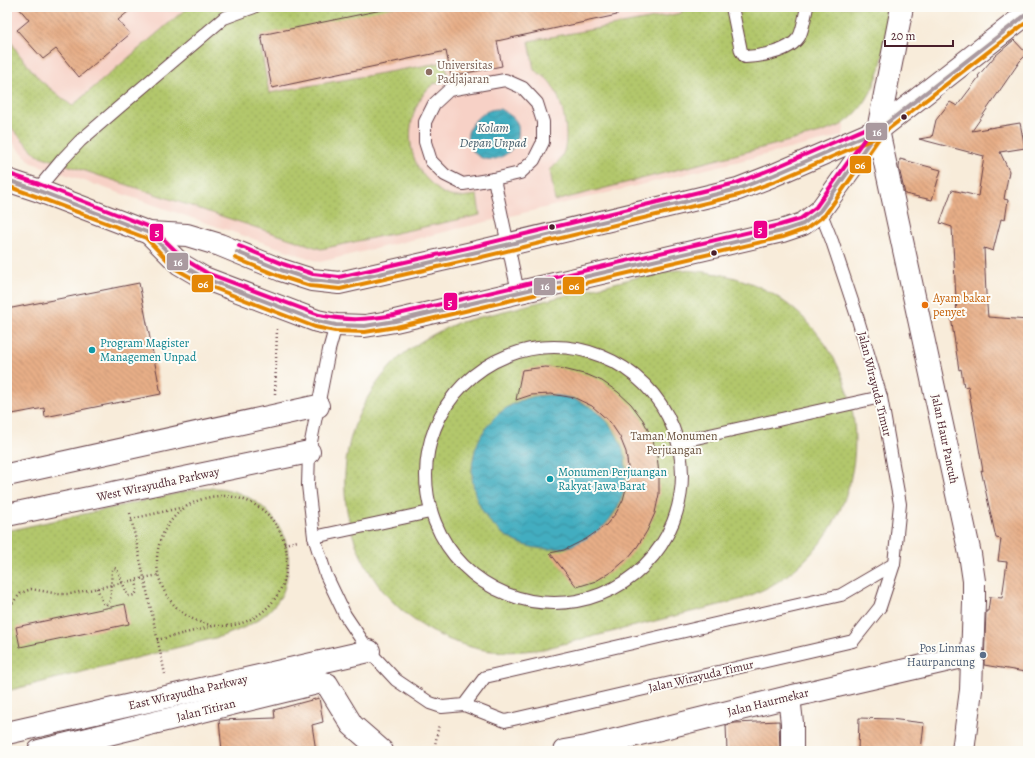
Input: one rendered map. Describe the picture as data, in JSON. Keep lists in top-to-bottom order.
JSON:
{
  "streets": {
    "street": [
      "Jalan Haur Pancuh",
      "West Wirayudha Parkway",
      "East Wirayudha Parkway",
      "Jalan Haurmekar",
      "Jalan Titiran"
    ],
    "lane": ["Jalan Wirayuda Timur"]
  },
  "crossings": [
    ["Jalan Haur Pancuh", "Jalan Haurmekar"]
  ],
  "water": ["Kolam Depan Unpad"],
  "parks": ["Taman Monumen Perjuangan"],
  "places": [
    "Universitas Padjajaran",
    "Ayam bakar penyet",
    "Program Magister Managemen Unpad",
    "Monumen Perjuangan Rakyat Jawa Barat",
    "Pos Linmas Haurpancung"
  ],
  "lines": ["transit line 16", "transit line 06", "transit line 5"],
  "scale_bar": "20 m"
}
